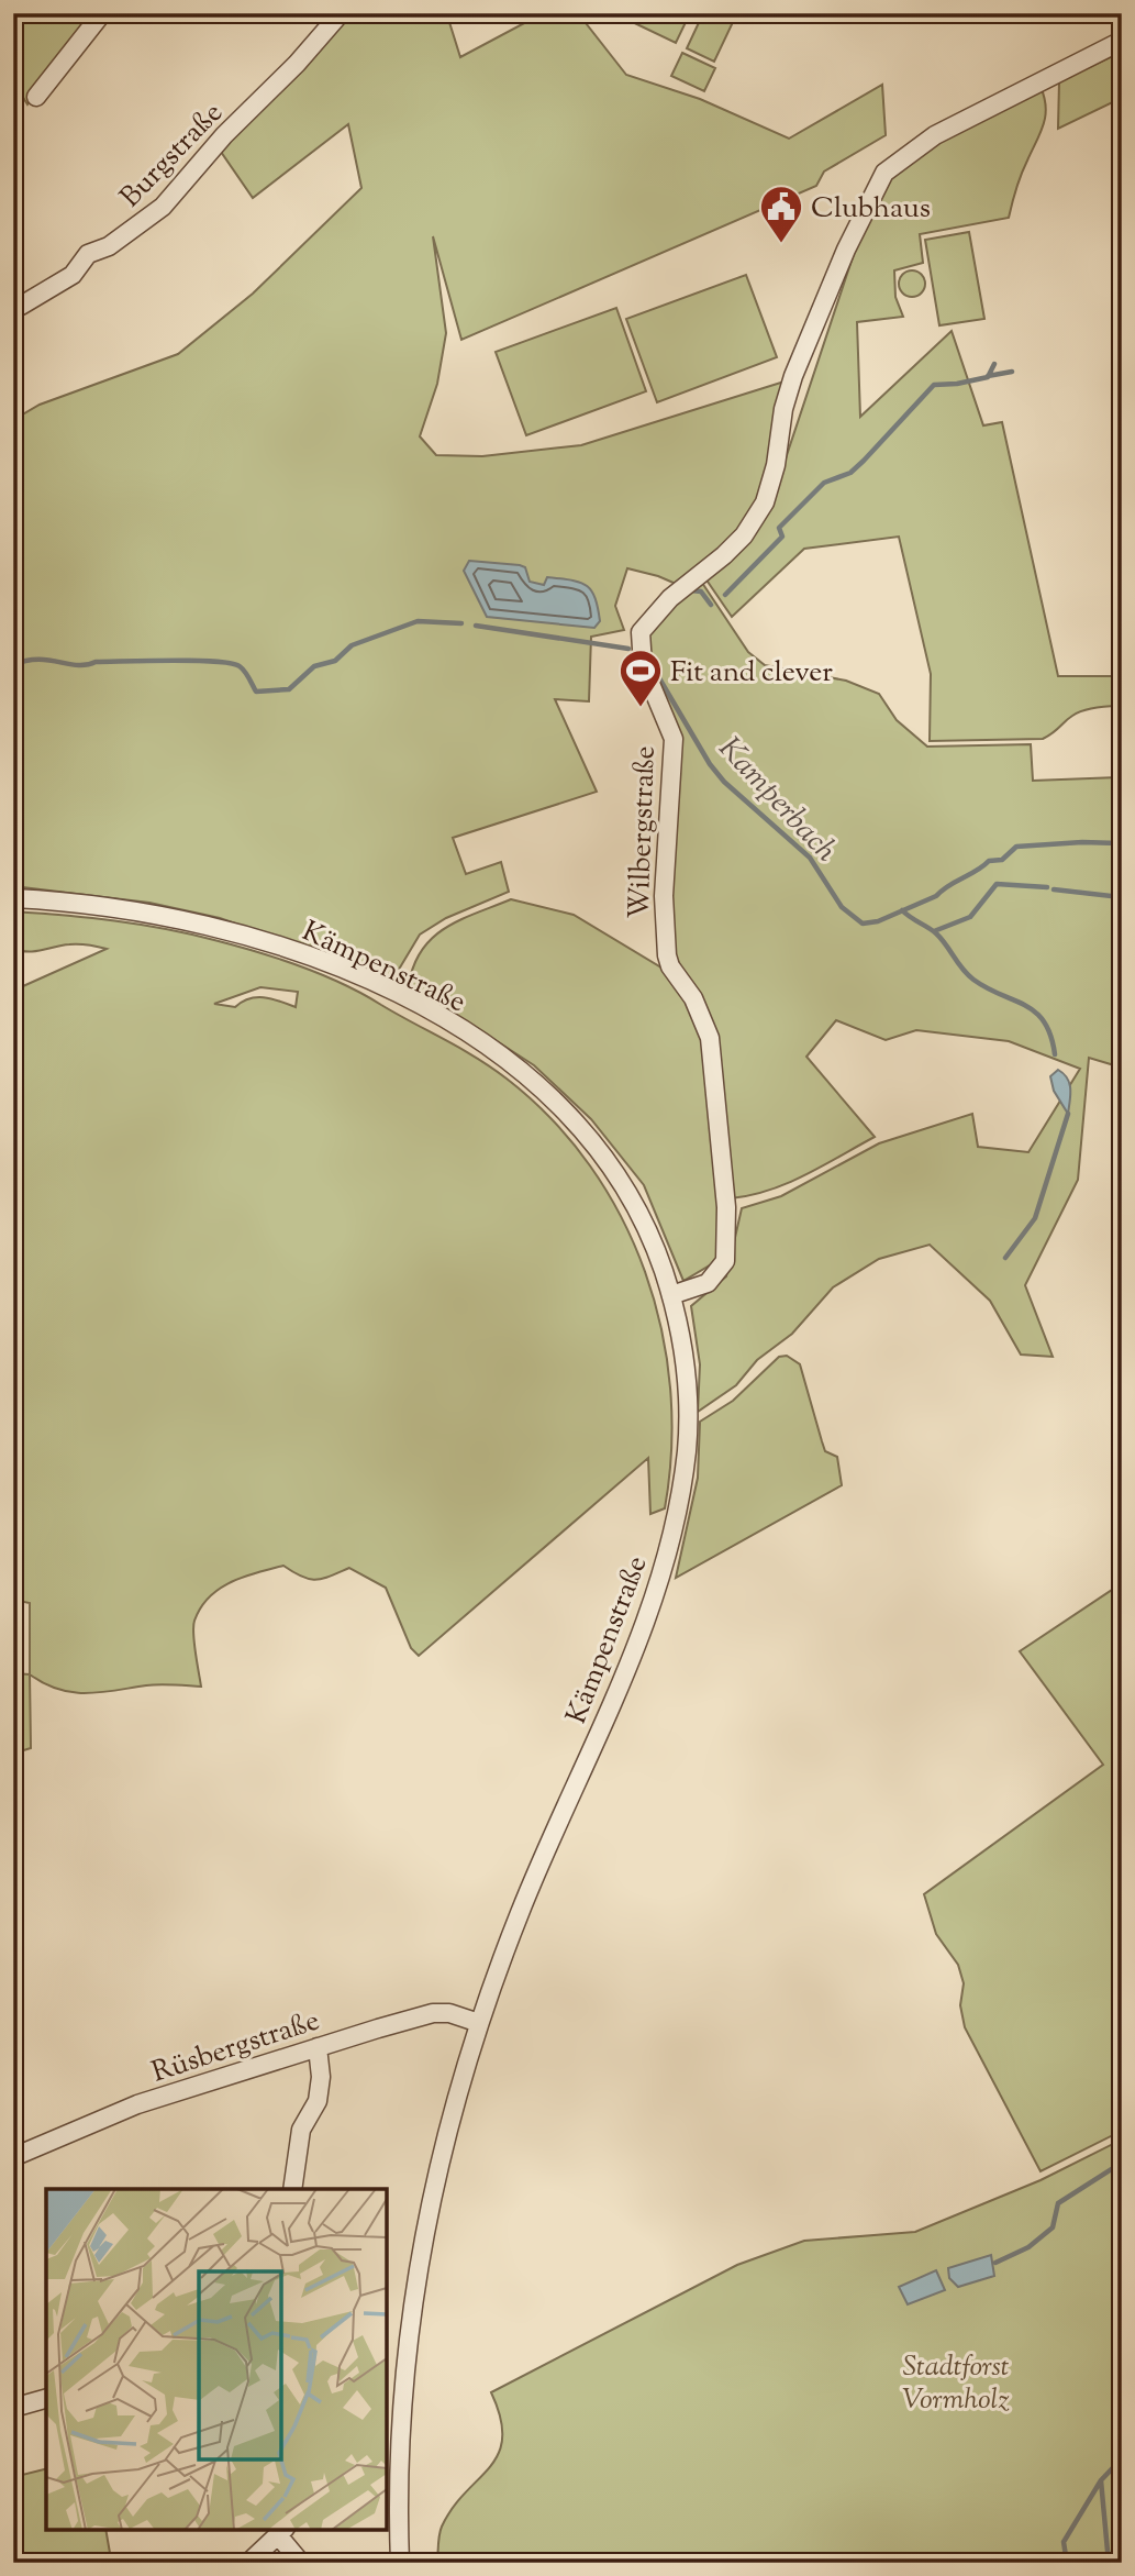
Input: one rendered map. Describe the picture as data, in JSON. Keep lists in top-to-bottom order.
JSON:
{
  "streets": {
    "street": [
      "Burgstraße",
      "Wilbergstraße",
      "Kämpenstraße",
      "Rüsbergstraße"
    ]
  },
  "crossings": [
    ["Wilbergstraße", "Kämpenstraße"],
    ["Kämpenstraße", "Rüsbergstraße"]
  ],
  "water": ["Kamperbach"],
  "parks": ["Stadtforst Vormholz"],
  "places": {
    "public building": ["Clubhaus"],
    "sports": ["Fit and clever"]
  }
}
